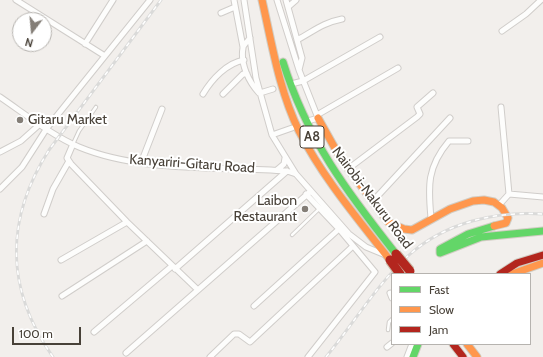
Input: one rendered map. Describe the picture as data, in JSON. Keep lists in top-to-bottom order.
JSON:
{
  "streets": {
    "main road": ["A8", "Nairobi-Nakuru Road"],
    "street": ["Kanyariri-Gitaru Road"]
  },
  "places": ["Gitaru Market", "Laibon Restaurant"],
  "legend": ["Fast", "Slow", "Jam"],
  "scale_bar": "100 m",
  "north": "bottom"
}
